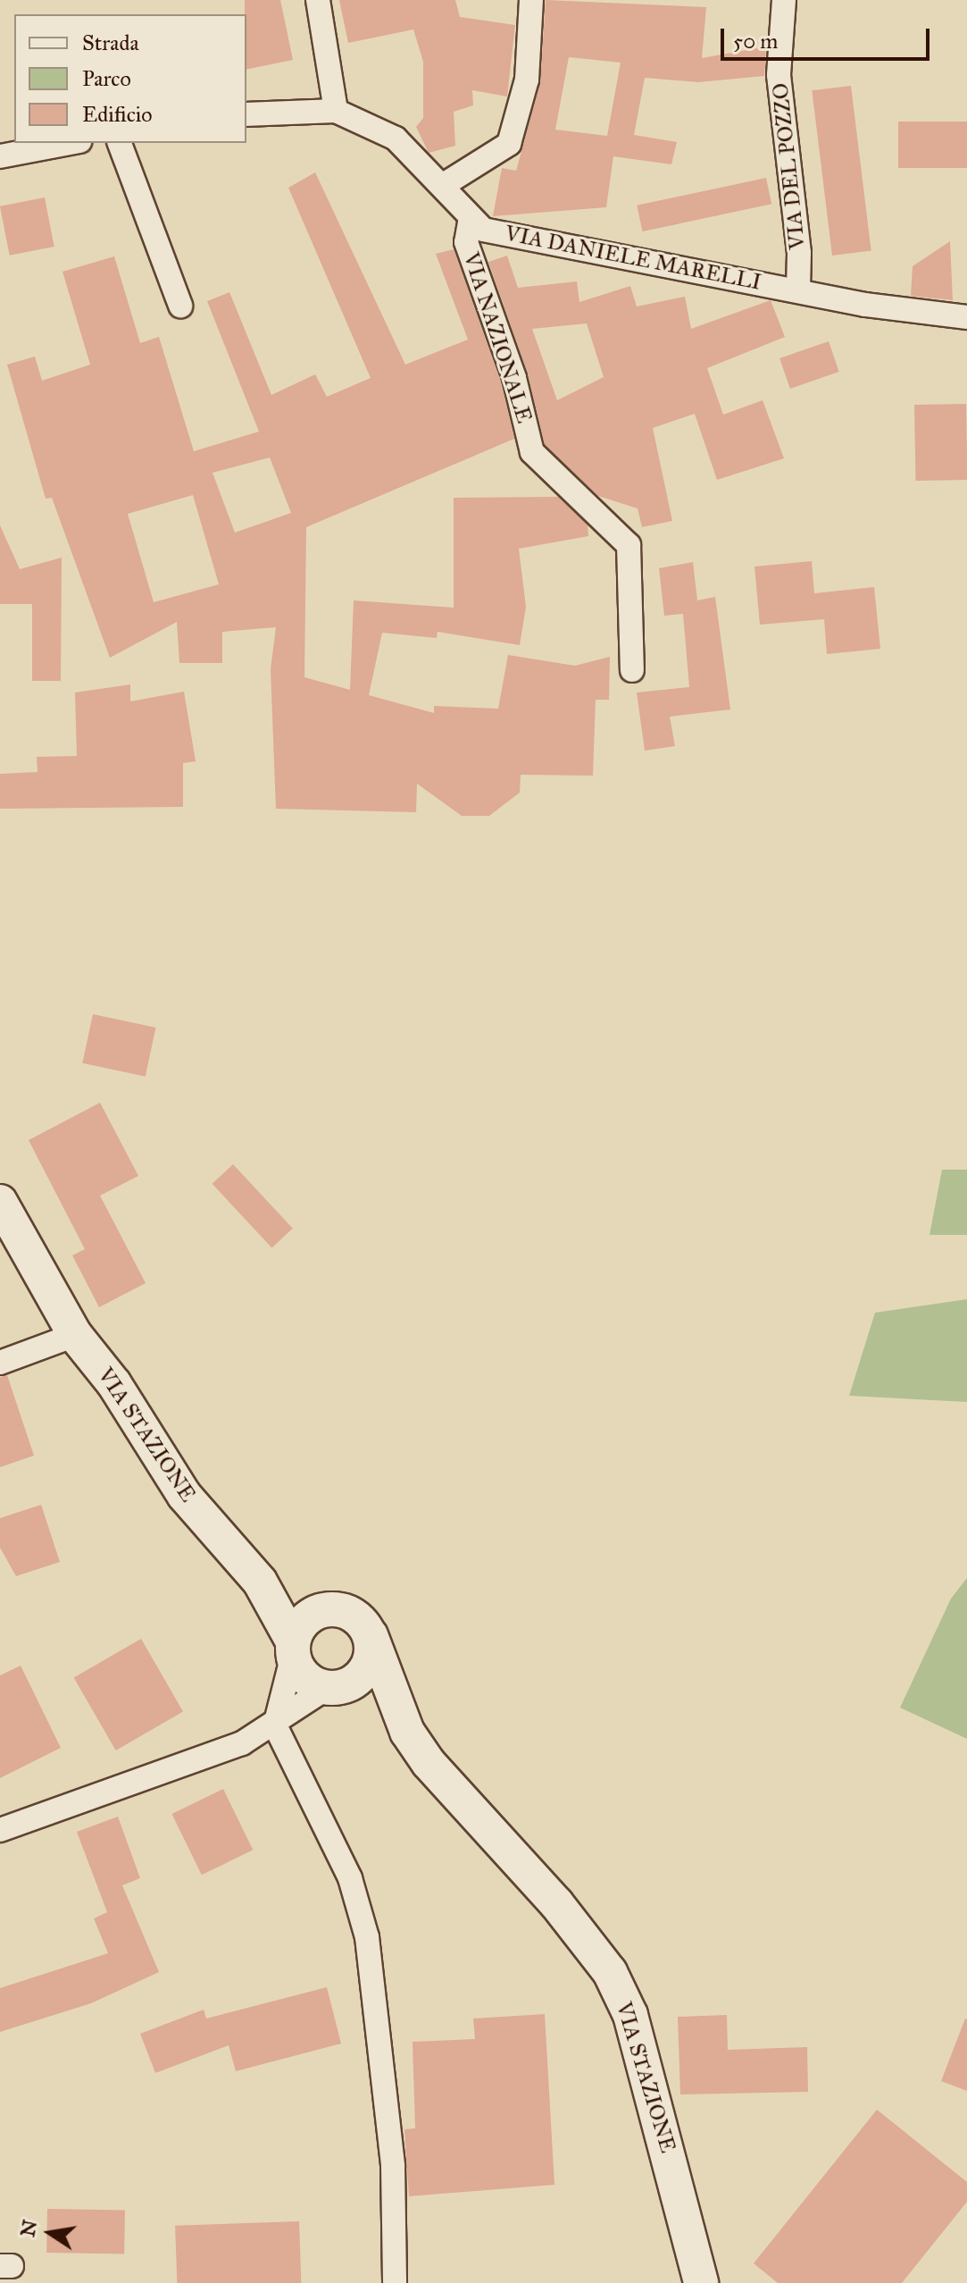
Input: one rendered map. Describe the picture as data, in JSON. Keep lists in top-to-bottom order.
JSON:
{
  "streets": {
    "main road": ["VIA STAZIONE"],
    "street": ["VIA DEL POZZO", "VIA DANIELE MARELLI", "VIA NAZIONALE"]
  },
  "crossings": [
    ["VIA DEL POZZO", "VIA DANIELE MARELLI"],
    ["VIA DANIELE MARELLI", "VIA NAZIONALE"]
  ],
  "legend": ["Strada", "Parco", "Edificio"],
  "scale_bar": "50 m",
  "north": "left"
}
